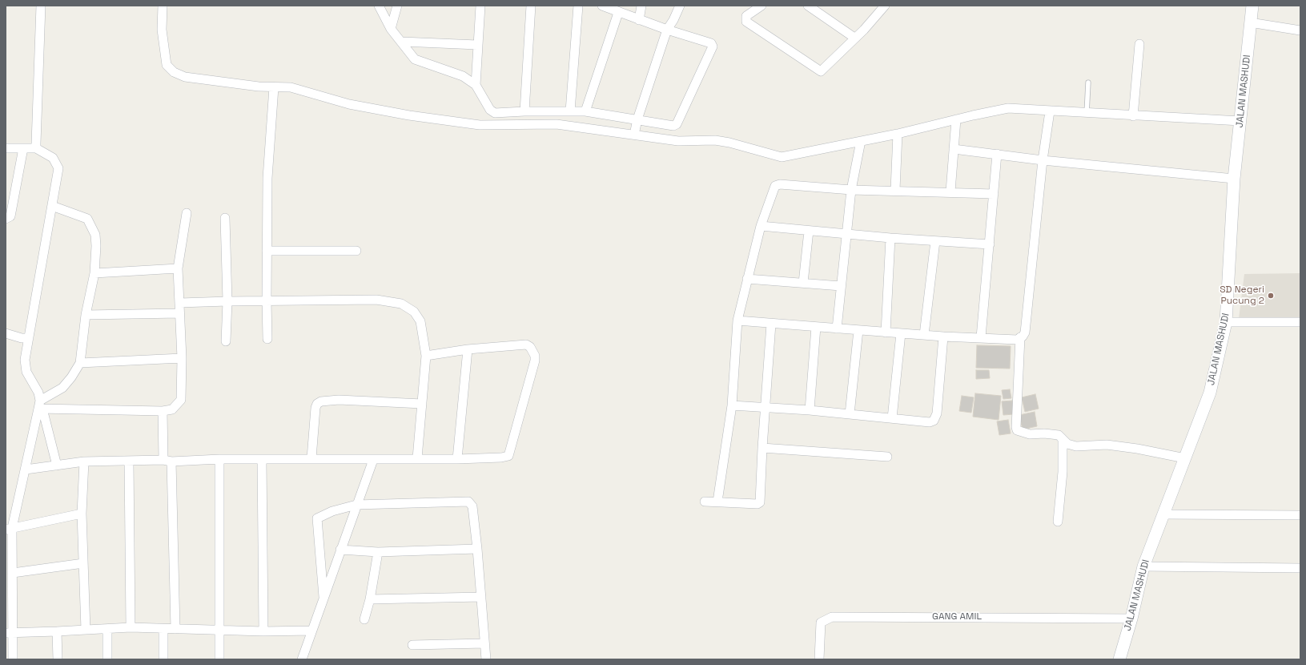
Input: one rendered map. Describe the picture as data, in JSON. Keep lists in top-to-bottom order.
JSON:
{
  "streets": {
    "street": ["JALAN MASHUDI", "GANG AMIL"]
  },
  "crossings": [
    ["JALAN MASHUDI", "GANG AMIL"]
  ],
  "places": ["SD Negeri Pucung 2"]
}
